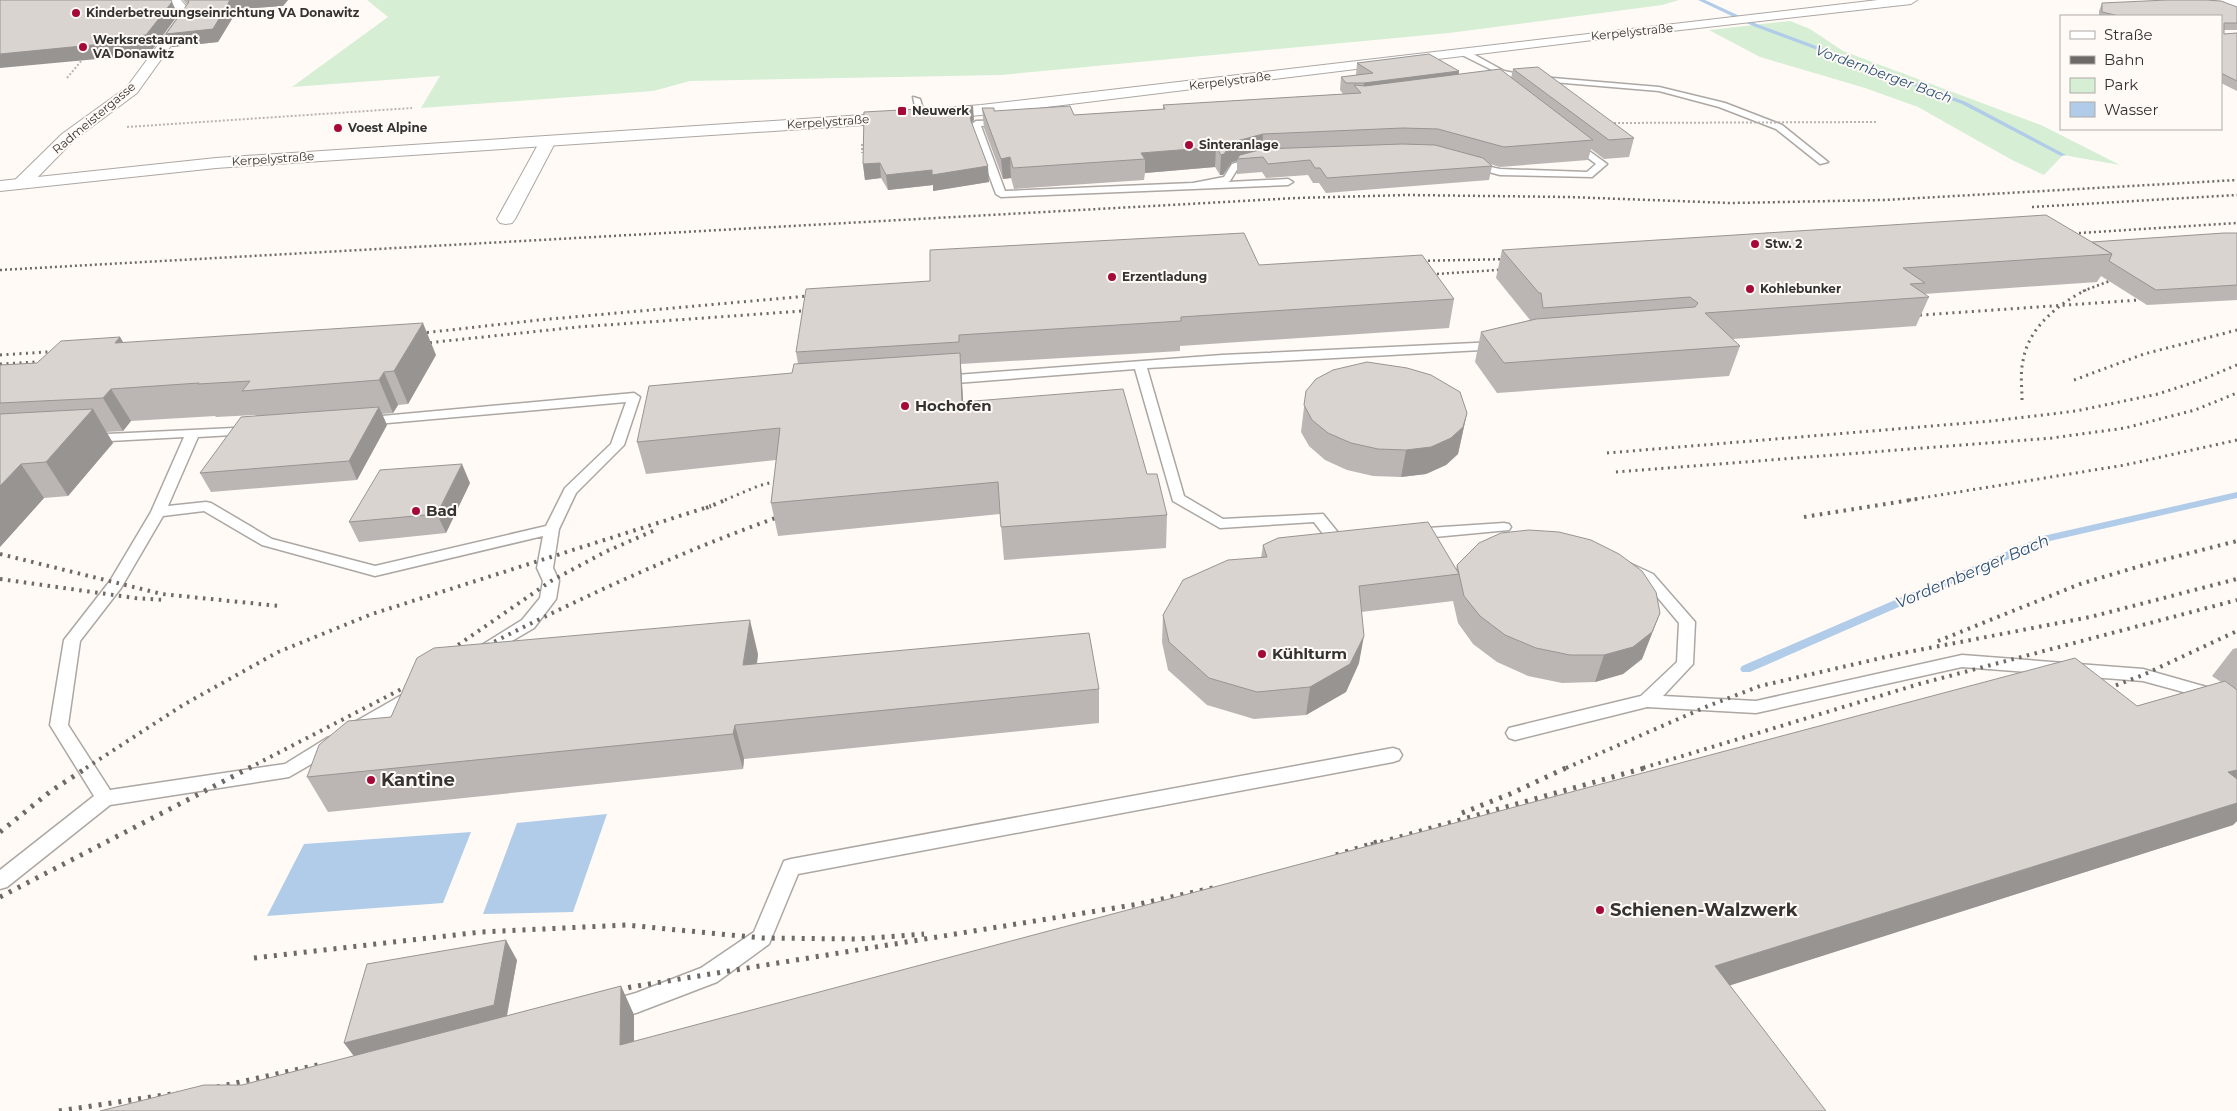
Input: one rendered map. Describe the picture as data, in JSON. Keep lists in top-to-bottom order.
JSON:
{
  "streets": {
    "main road": ["Kerpelystraße", "Radmeistergasse"]
  },
  "crossings": [
    ["Kerpelystraße", "Radmeistergasse"]
  ],
  "water": ["Vordernberger Bach"],
  "places": {
    "other": [
      "Kinderbetreuungseinrichtung VA Donawitz",
      "Werksrestaurant VA Donawitz",
      "Voest Alpine",
      "Sinteranlage",
      "Stw. 2",
      "Erzentladung",
      "Kohlebunker",
      "Hochofen",
      "Bad",
      "Kühlturm",
      "Kantine",
      "Schienen-Walzwerk"
    ],
    "transit": ["Neuwerk"]
  },
  "legend": [
    "Straße",
    "Bahn",
    "Park",
    "Wasser"
  ]
}
